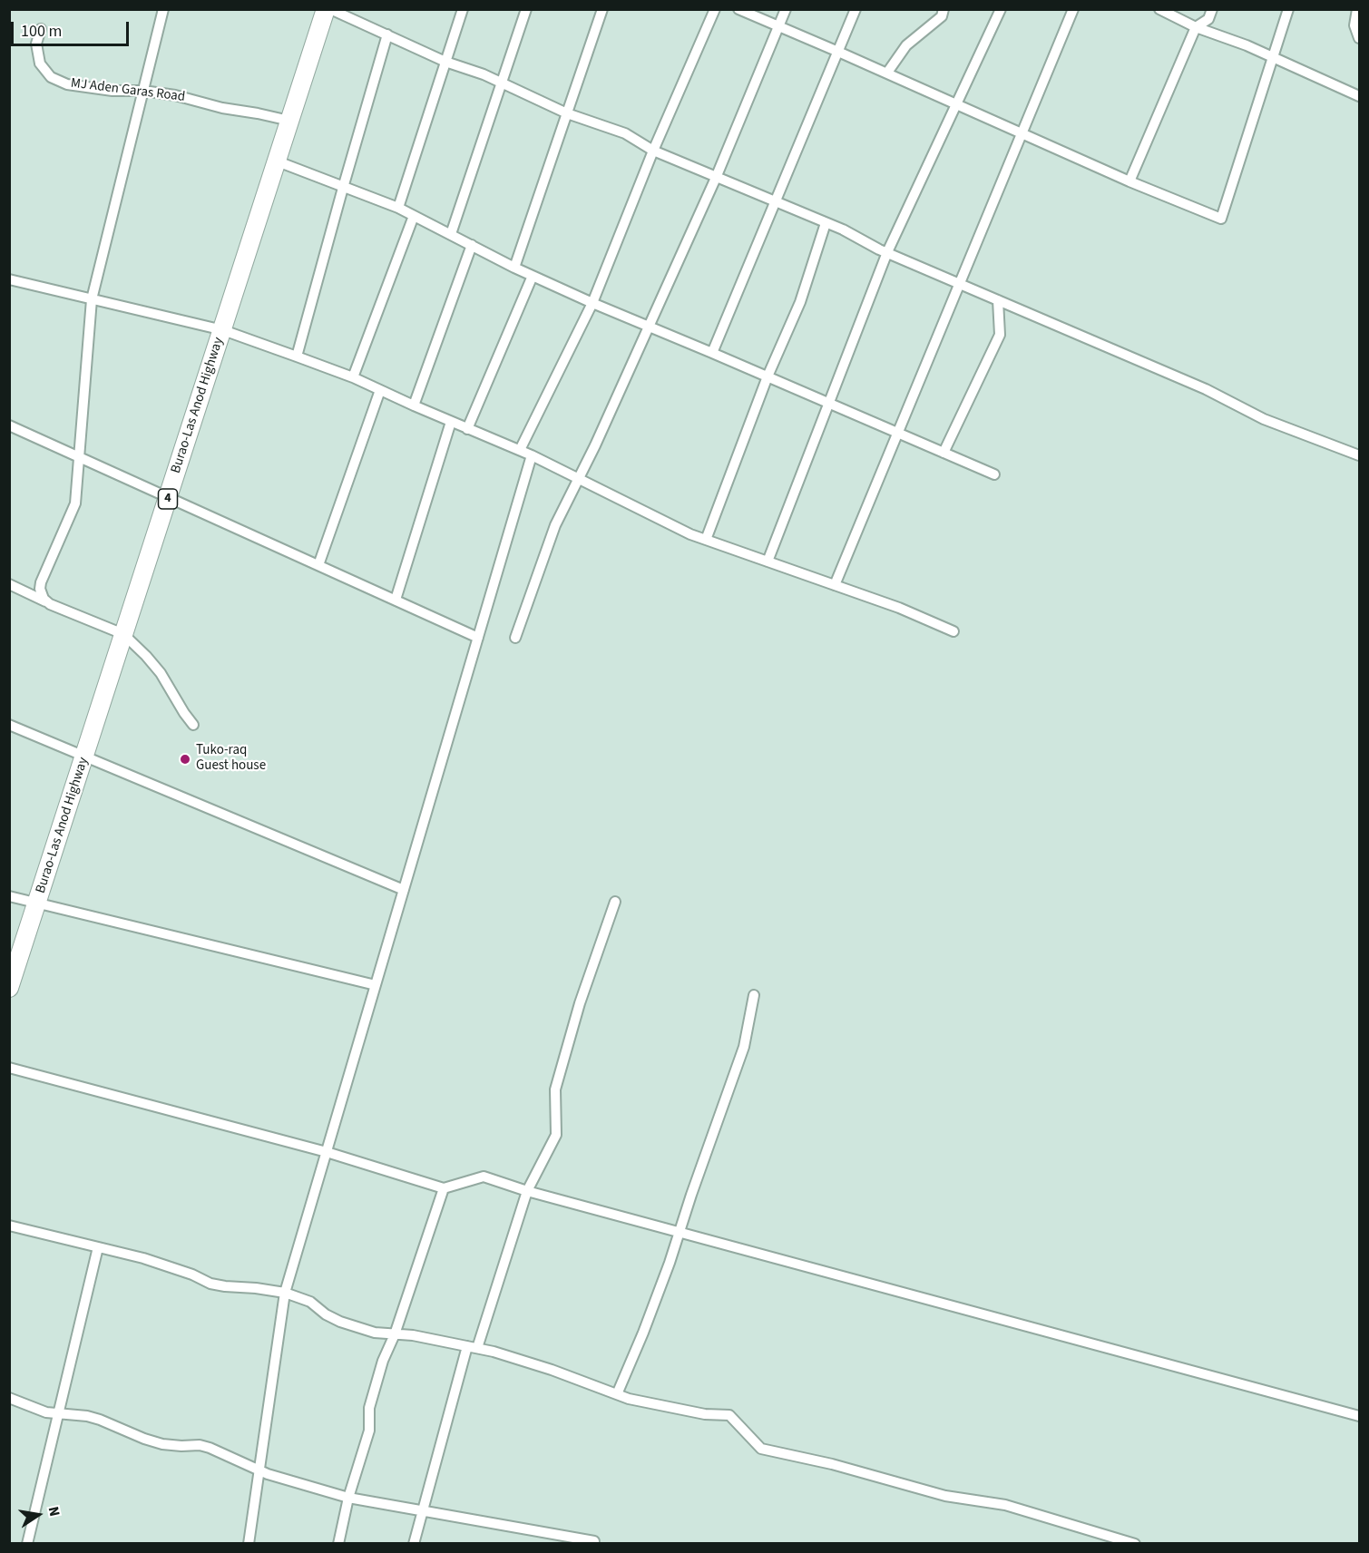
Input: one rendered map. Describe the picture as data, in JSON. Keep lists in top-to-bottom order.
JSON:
{
  "streets": {
    "highway": ["Burao-Las Anod Highway", "4"],
    "street": ["MJ Aden Garas Road"]
  },
  "crossings": [
    ["MJ Aden Garas Road", "Burao-Las Anod Highway"]
  ],
  "places": ["Tuko-raq Guest house"],
  "scale_bar": "100 m",
  "north": "right"
}
